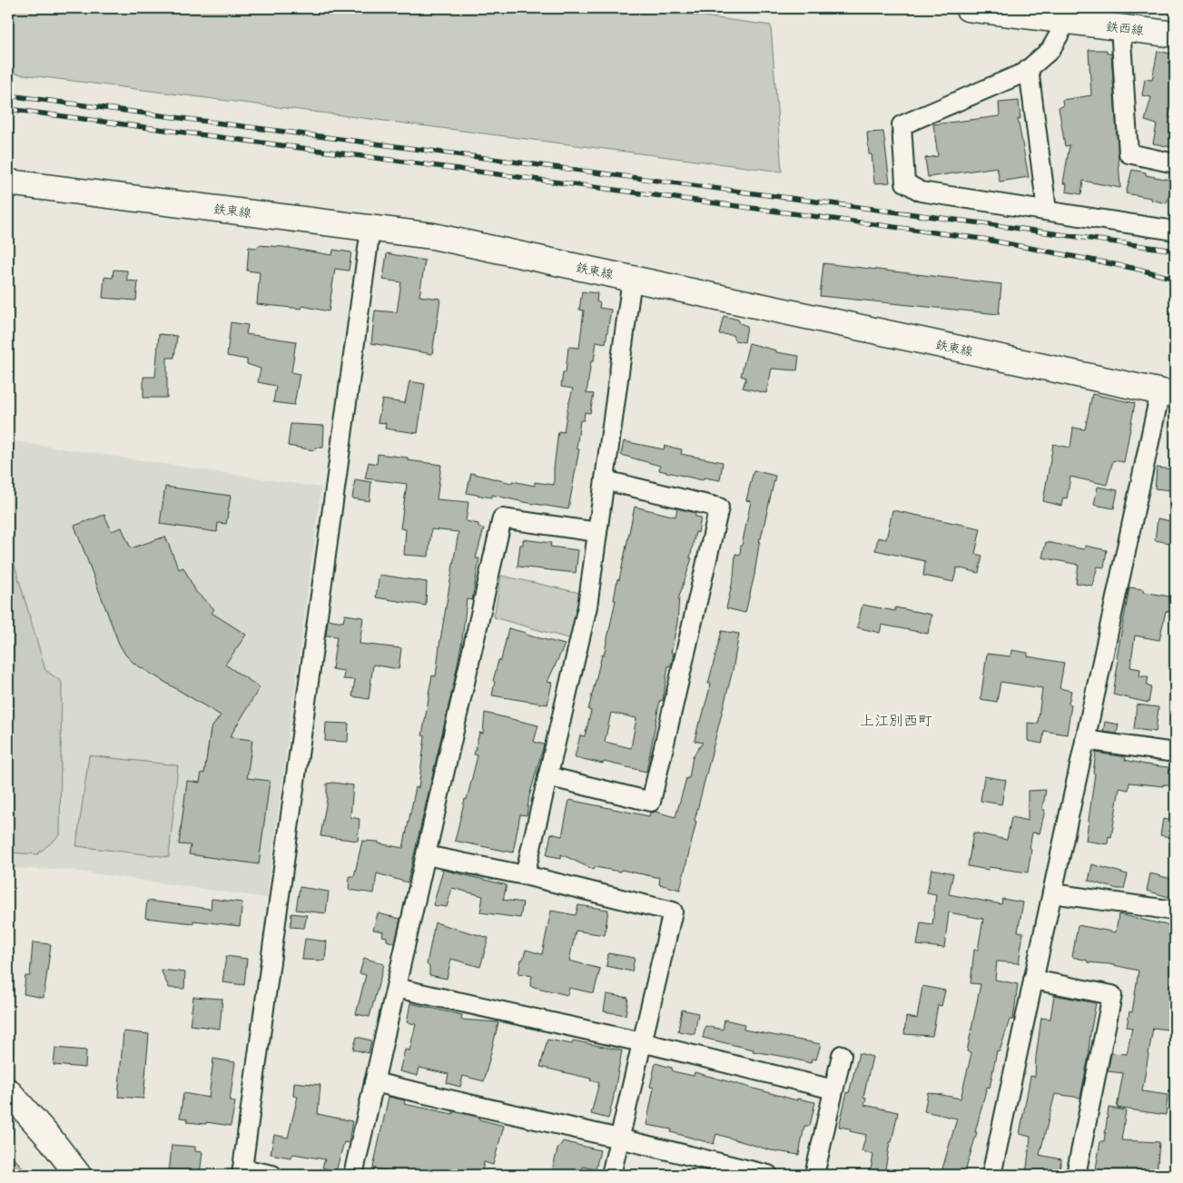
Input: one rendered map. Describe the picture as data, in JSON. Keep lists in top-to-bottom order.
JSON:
{
  "streets": {
    "street": ["鉄西線", "鉄東線"]
  },
  "districts": ["上江別西町"]
}
